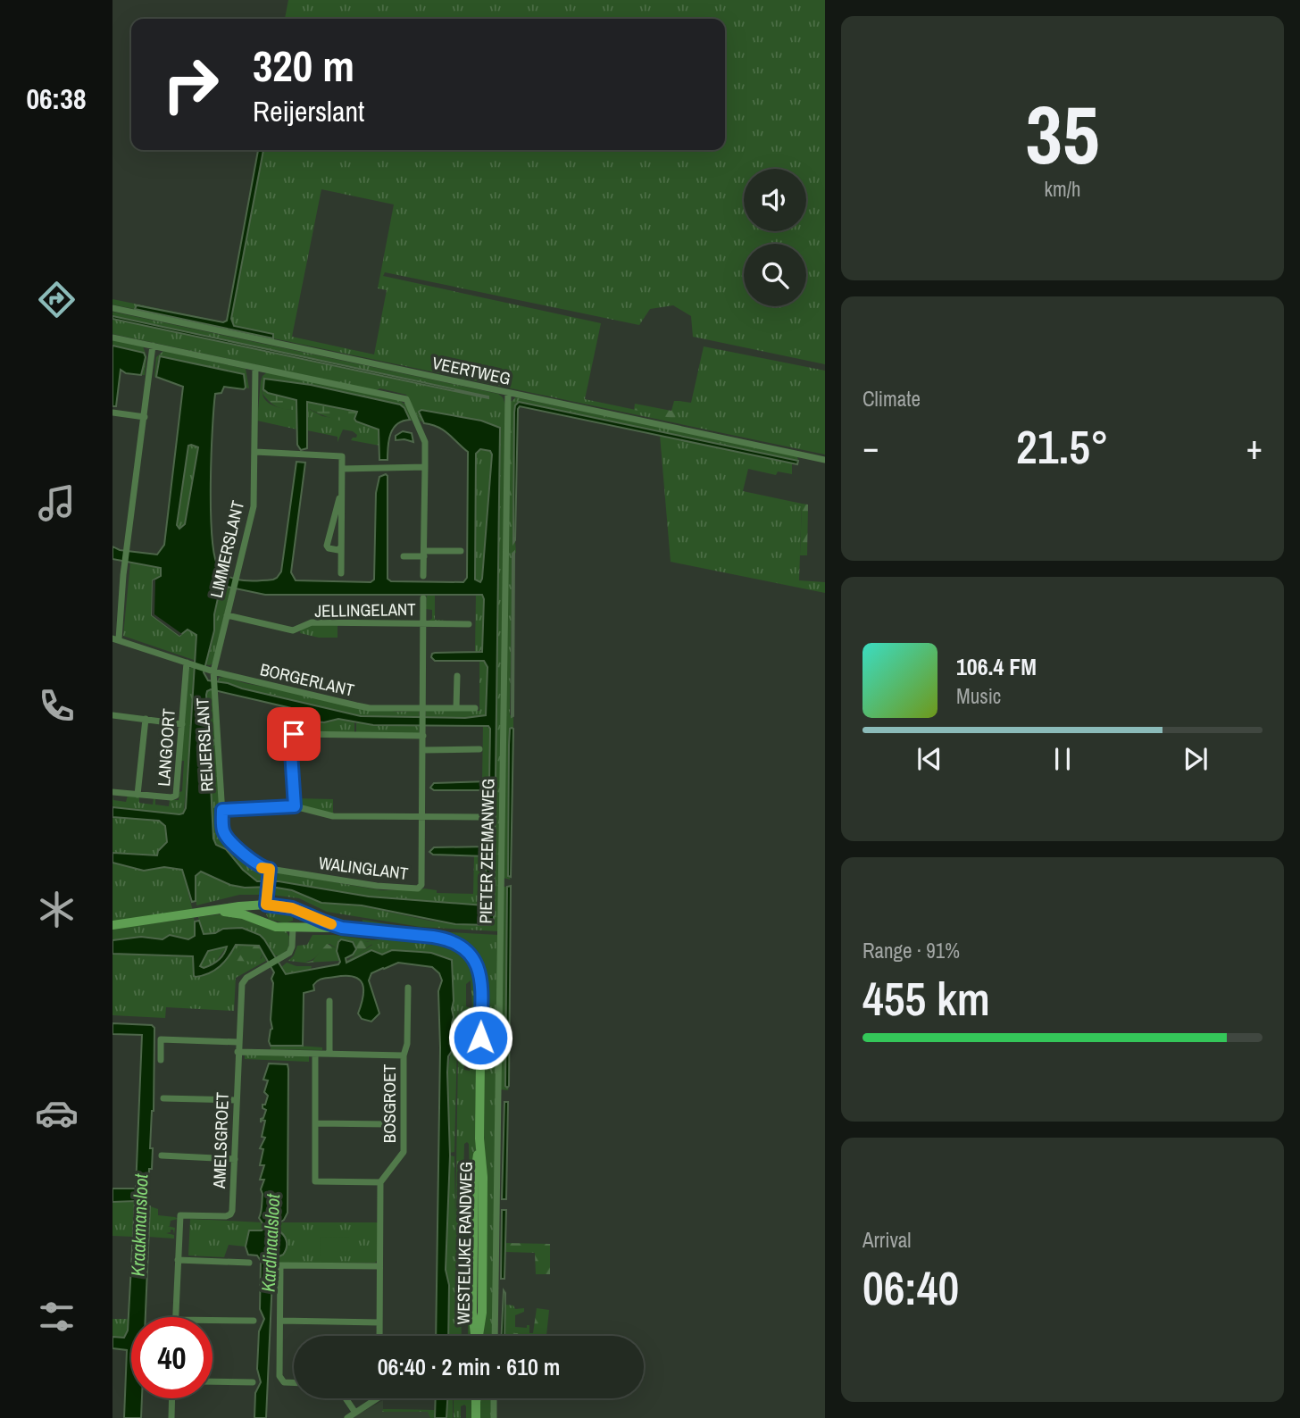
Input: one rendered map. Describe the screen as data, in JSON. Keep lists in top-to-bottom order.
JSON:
{
  "streets": {
    "street": [
      "VEERTWEG",
      "LIMMERSLANT",
      "JELLINGELANT",
      "BORGERLANT",
      "REIJERSLANT",
      "LANGOORT",
      "PIETER ZEEMANWEG",
      "WALINGLANT",
      "BOSGROET",
      "AMELSGROET",
      "WESTELIJKE RANDWEG"
    ]
  },
  "crossings": [
    ["VEERTWEG", "PIETER ZEEMANWEG"],
    ["LIMMERSLANT", "JELLINGELANT"],
    ["LIMMERSLANT", "BORGERLANT"],
    ["LIMMERSLANT", "REIJERSLANT"],
    ["JELLINGELANT", "WALINGLANT"],
    ["BORGERLANT", "REIJERSLANT"],
    ["BORGERLANT", "LANGOORT"],
    ["BORGERLANT", "WALINGLANT"],
    ["REIJERSLANT", "WALINGLANT"],
    ["BOSGROET", "AMELSGROET"],
    ["AMELSGROET", "WESTELIJKE RANDWEG"]
  ],
  "water": ["Kraakmansloot", "Kardinaalsloot"],
  "page": {
    "tabs": "06:38",
    "tile": [
      ["35", "km/h"],
      "Climate",
      ["Range · 91%", "455 km"],
      ["Arrival", "06:40"]
    ],
    "turn": ["320 m", "Reijerslant"],
    "heat": ["−", "21.5°", "+"],
    "song": ["106.4 FM", "Music"],
    "limit": "40",
    "trip": "06:40 · 2 min · 610 m"
  }
}
